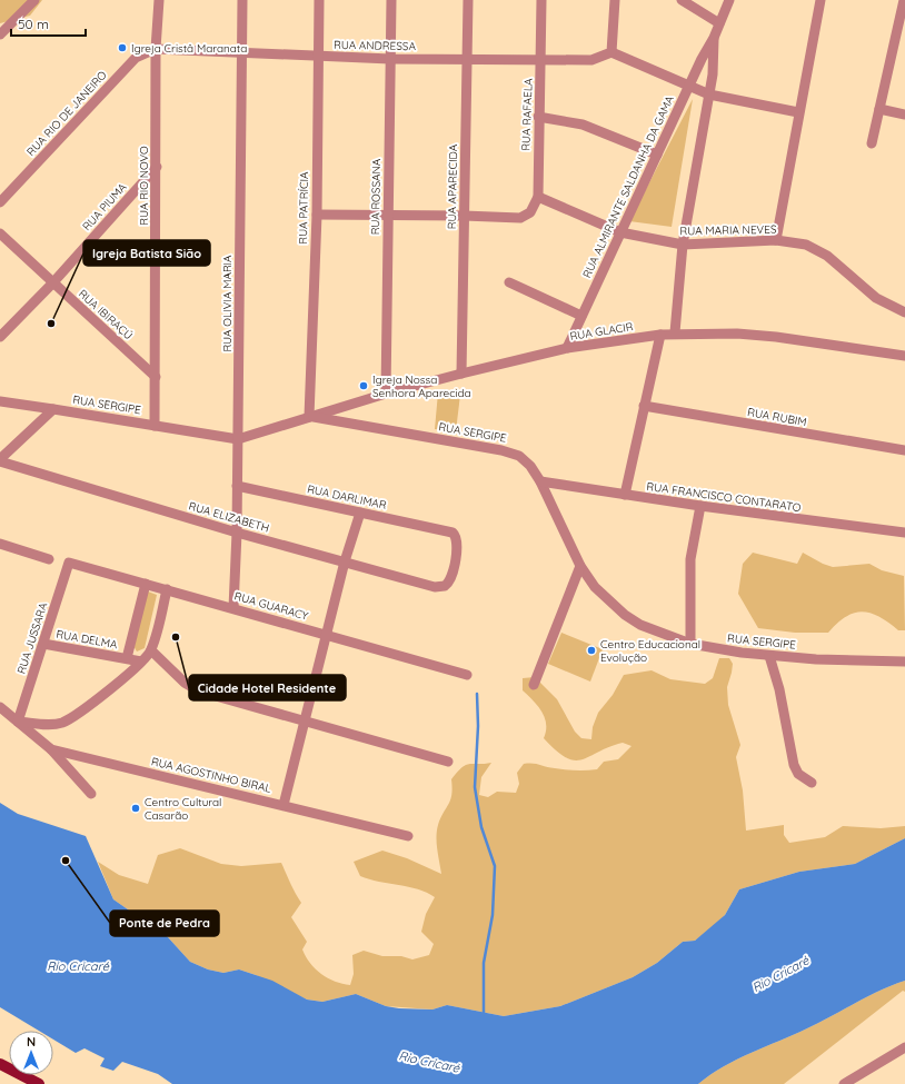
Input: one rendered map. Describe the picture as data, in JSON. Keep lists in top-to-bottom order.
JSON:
{
  "streets": {
    "street": [
      "RUA ANDRESSA",
      "RUA RIO DE JANEIRO",
      "RUA RAFAELA",
      "RUA RIO NOVO",
      "RUA APARECIDA",
      "RUA ALMIRANTE SALDANHA DA GAMA",
      "RUA ROSSANA",
      "RUA PIUMA",
      "RUA PATRÍCIA",
      "RUA MARIA NEVES",
      "RUA OLIVIA MARIA",
      "RUA IBIRAÇÚ",
      "RUA GLACIR",
      "RUA SERGIPE",
      "RUA RUBIM",
      "RUA DARLIMAR",
      "RUA FRANCISCO CONTARATO",
      "RUA ELIZABETH",
      "RUA GUARACY",
      "RUA JUSSARA",
      "RUA DELMA",
      "RUA AGOSTINHO BIRAL"
    ]
  },
  "crossings": [
    ["RUA ANDRESSA", "RUA RIO DE JANEIRO"],
    ["RUA ANDRESSA", "RUA RAFAELA"],
    ["RUA ANDRESSA", "RUA RIO NOVO"],
    ["RUA ANDRESSA", "RUA APARECIDA"],
    ["RUA ANDRESSA", "RUA ROSSANA"],
    ["RUA ANDRESSA", "RUA PATRÍCIA"],
    ["RUA ANDRESSA", "RUA OLIVIA MARIA"],
    ["RUA RIO DE JANEIRO", "RUA RIO NOVO"],
    ["RUA RAFAELA", "RUA MARIA NEVES"],
    ["RUA RIO NOVO", "RUA PIUMA"],
    ["RUA RIO NOVO", "RUA IBIRAÇÚ"],
    ["RUA RIO NOVO", "RUA SERGIPE"],
    ["RUA APARECIDA", "RUA GLACIR"],
    ["RUA ALMIRANTE SALDANHA DA GAMA", "RUA MARIA NEVES"],
    ["RUA ALMIRANTE SALDANHA DA GAMA", "RUA GLACIR"],
    ["RUA ROSSANA", "RUA GLACIR"],
    ["RUA PIUMA", "RUA IBIRAÇÚ"],
    ["RUA PATRÍCIA", "RUA GLACIR"],
    ["RUA PATRÍCIA", "RUA SERGIPE"],
    ["RUA OLIVIA MARIA", "RUA SERGIPE"],
    ["RUA OLIVIA MARIA", "RUA DARLIMAR"],
    ["RUA OLIVIA MARIA", "RUA ELIZABETH"],
    ["RUA OLIVIA MARIA", "RUA GUARACY"],
    ["RUA GLACIR", "RUA SERGIPE"],
    ["RUA SERGIPE", "RUA FRANCISCO CONTARATO"],
    ["RUA DARLIMAR", "RUA ELIZABETH"],
    ["RUA GUARACY", "RUA JUSSARA"],
    ["RUA JUSSARA", "RUA DELMA"],
    ["RUA JUSSARA", "RUA AGOSTINHO BIRAL"]
  ],
  "water": ["Rio Cricaré"],
  "places": [
    "Igreja Cristâ Maranata",
    "Igreja Batista Sião",
    "Igreja Nossa Senhora Aparecida",
    "Cidade Hotel Residente",
    "Centro Educacional Evolução",
    "Centro Cultural Casarão",
    "Ponte de Pedra"
  ],
  "scale_bar": "50 m",
  "north": "top"
}
